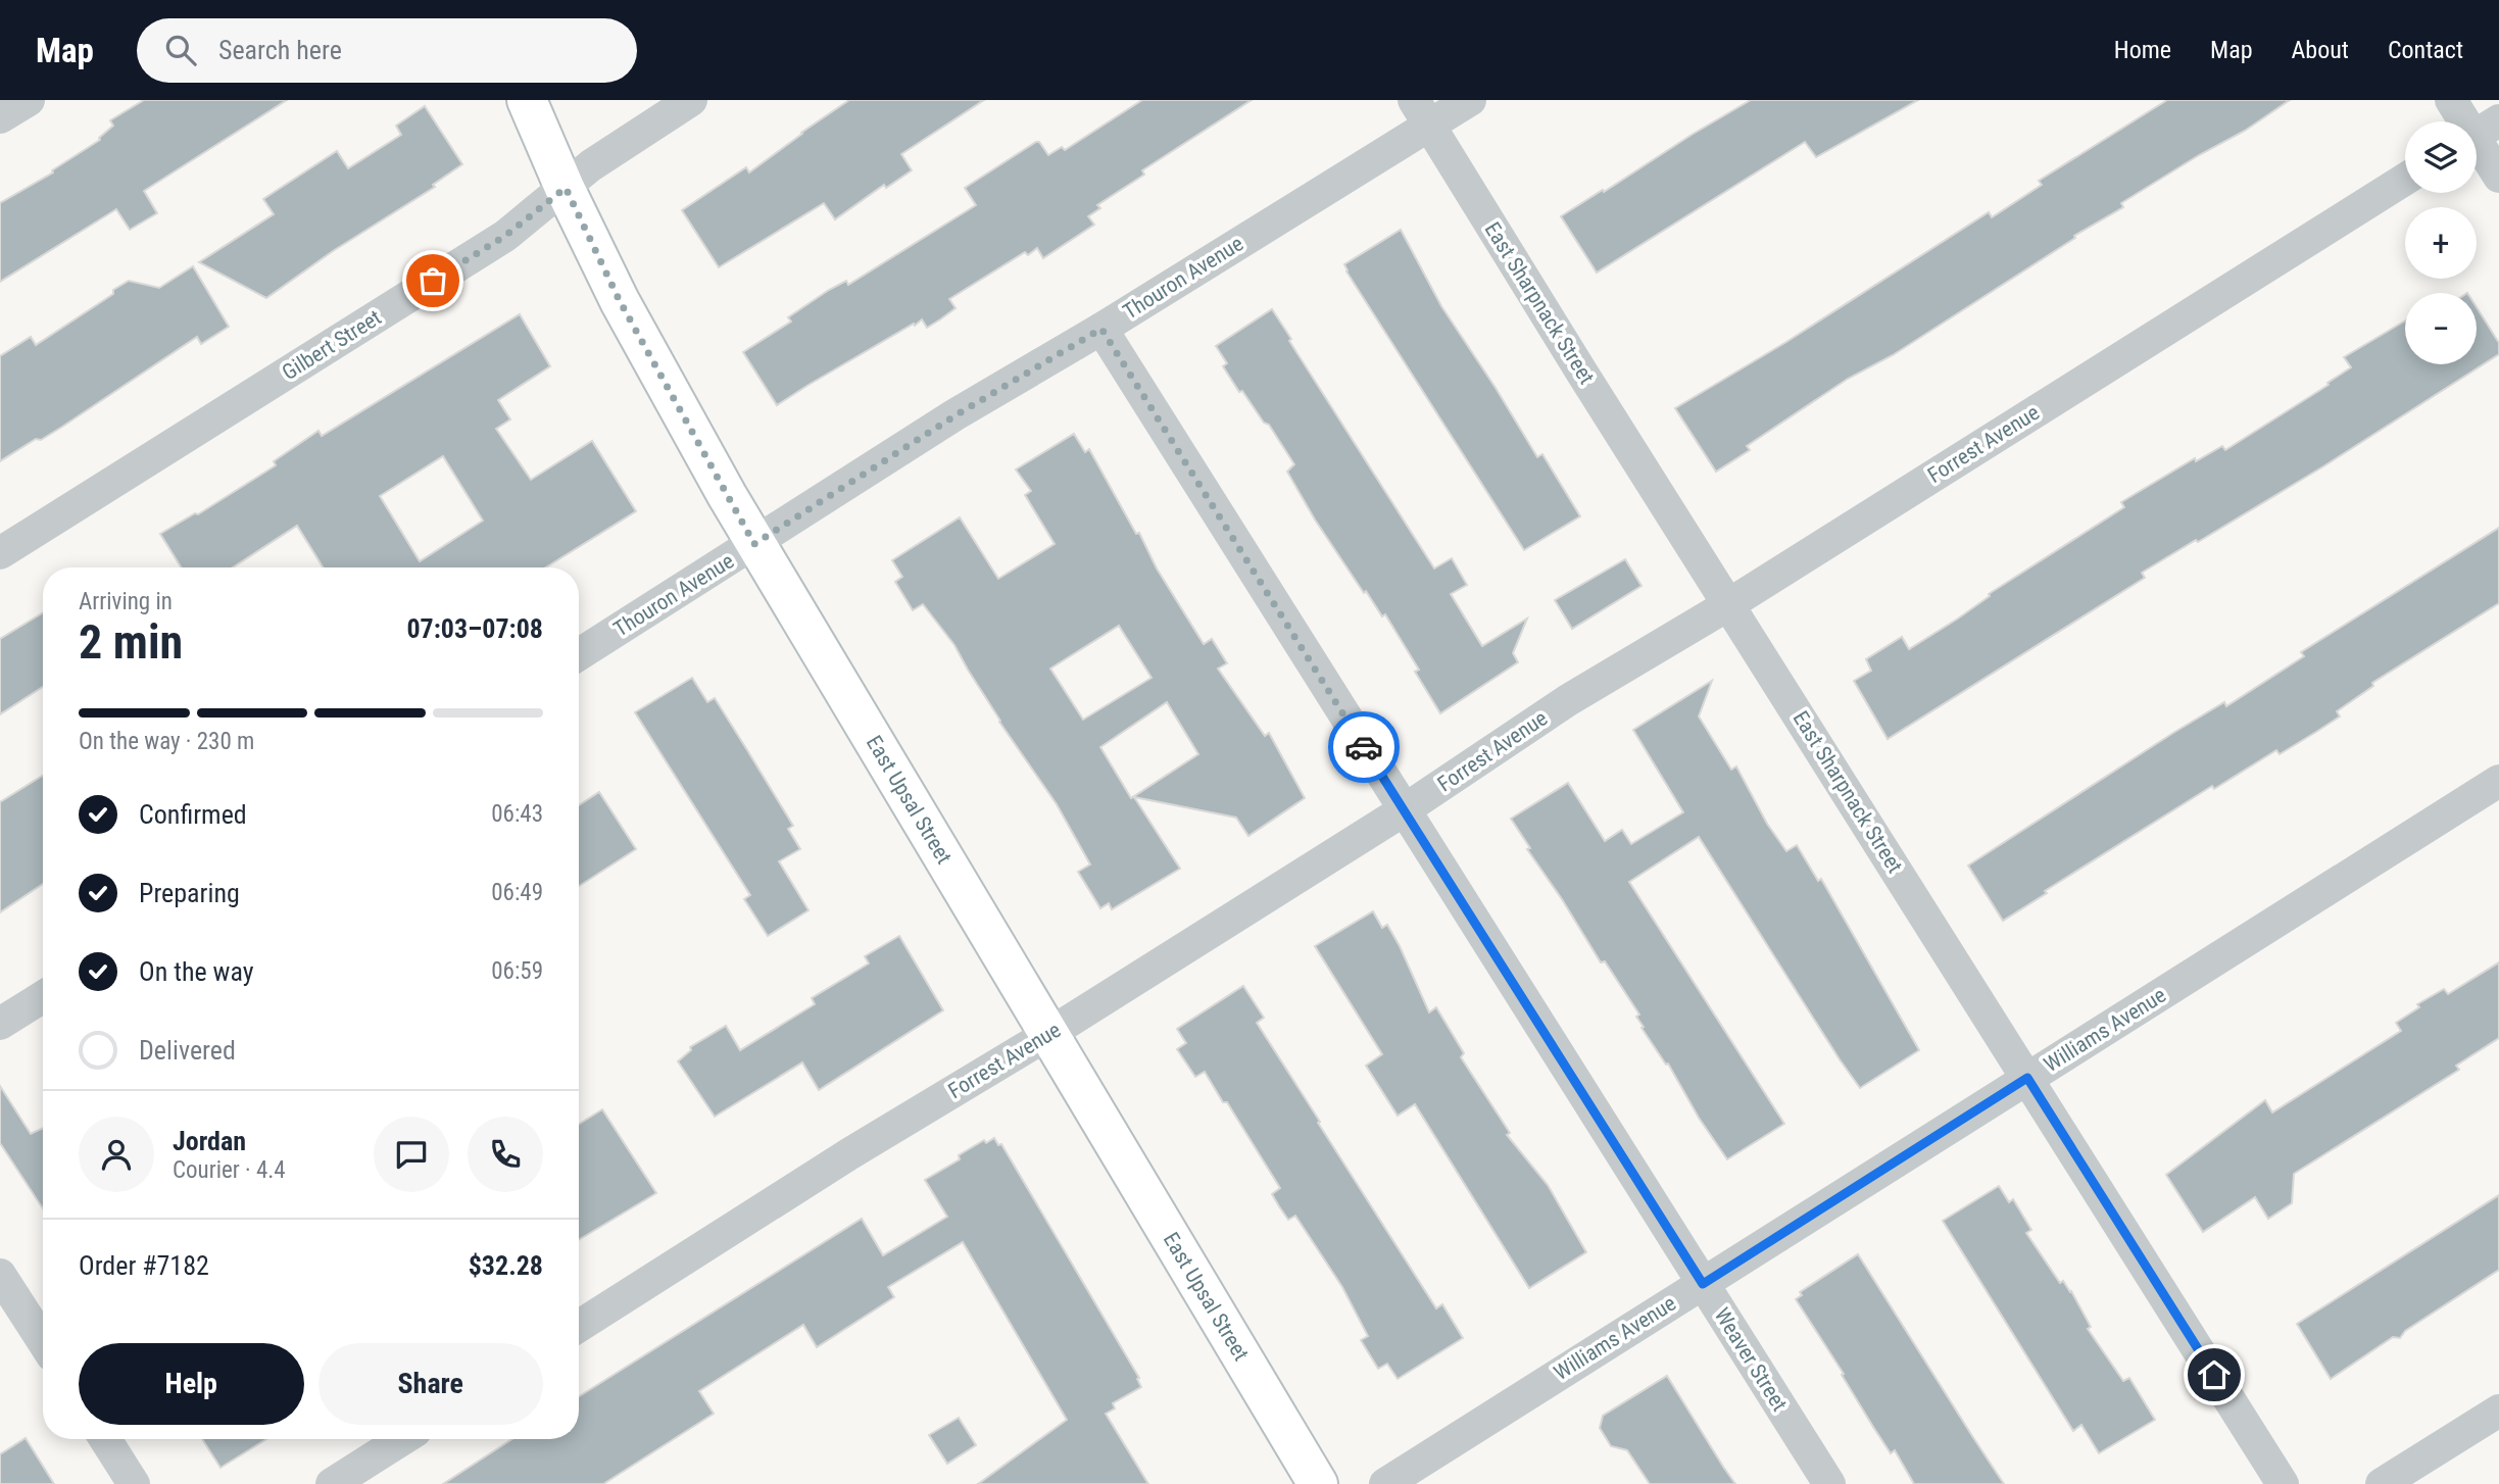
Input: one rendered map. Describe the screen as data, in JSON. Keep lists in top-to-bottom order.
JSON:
{
  "streets": {
    "street": [
      "Thouron Avenue",
      "East Sharpnack Street",
      "Gilbert Street",
      "Forrest Avenue",
      "East Upsal Street",
      "Williams Avenue",
      "Weaver Street"
    ]
  },
  "crossings": [
    ["Thouron Avenue", "East Sharpnack Street"],
    ["Thouron Avenue", "East Upsal Street"],
    ["Thouron Avenue", "Weaver Street"],
    ["East Sharpnack Street", "Forrest Avenue"],
    ["East Sharpnack Street", "Williams Avenue"],
    ["Gilbert Street", "East Upsal Street"],
    ["Forrest Avenue", "East Upsal Street"],
    ["Forrest Avenue", "Weaver Street"],
    ["Williams Avenue", "Weaver Street"]
  ],
  "page": {
    "header": "Map",
    "search": "Search here",
    "nav": [
      "Home",
      "Map",
      "About",
      "Contact"
    ],
    "map_buttons": ["+", "−"],
    "heading": ["2 min", "Arriving in", "07:03–07:08"],
    "panel": [
      "Jordan",
      "Courier · 4.4",
      "Order #7182",
      "$32.28"
    ],
    "bar": "On the way · 230 m",
    "list": [
      ["Confirmed", "06:43"],
      ["Preparing", "06:49"],
      ["On the way", "06:59"],
      "Delivered"
    ],
    "buttons": ["Help", "Share"]
  }
}
